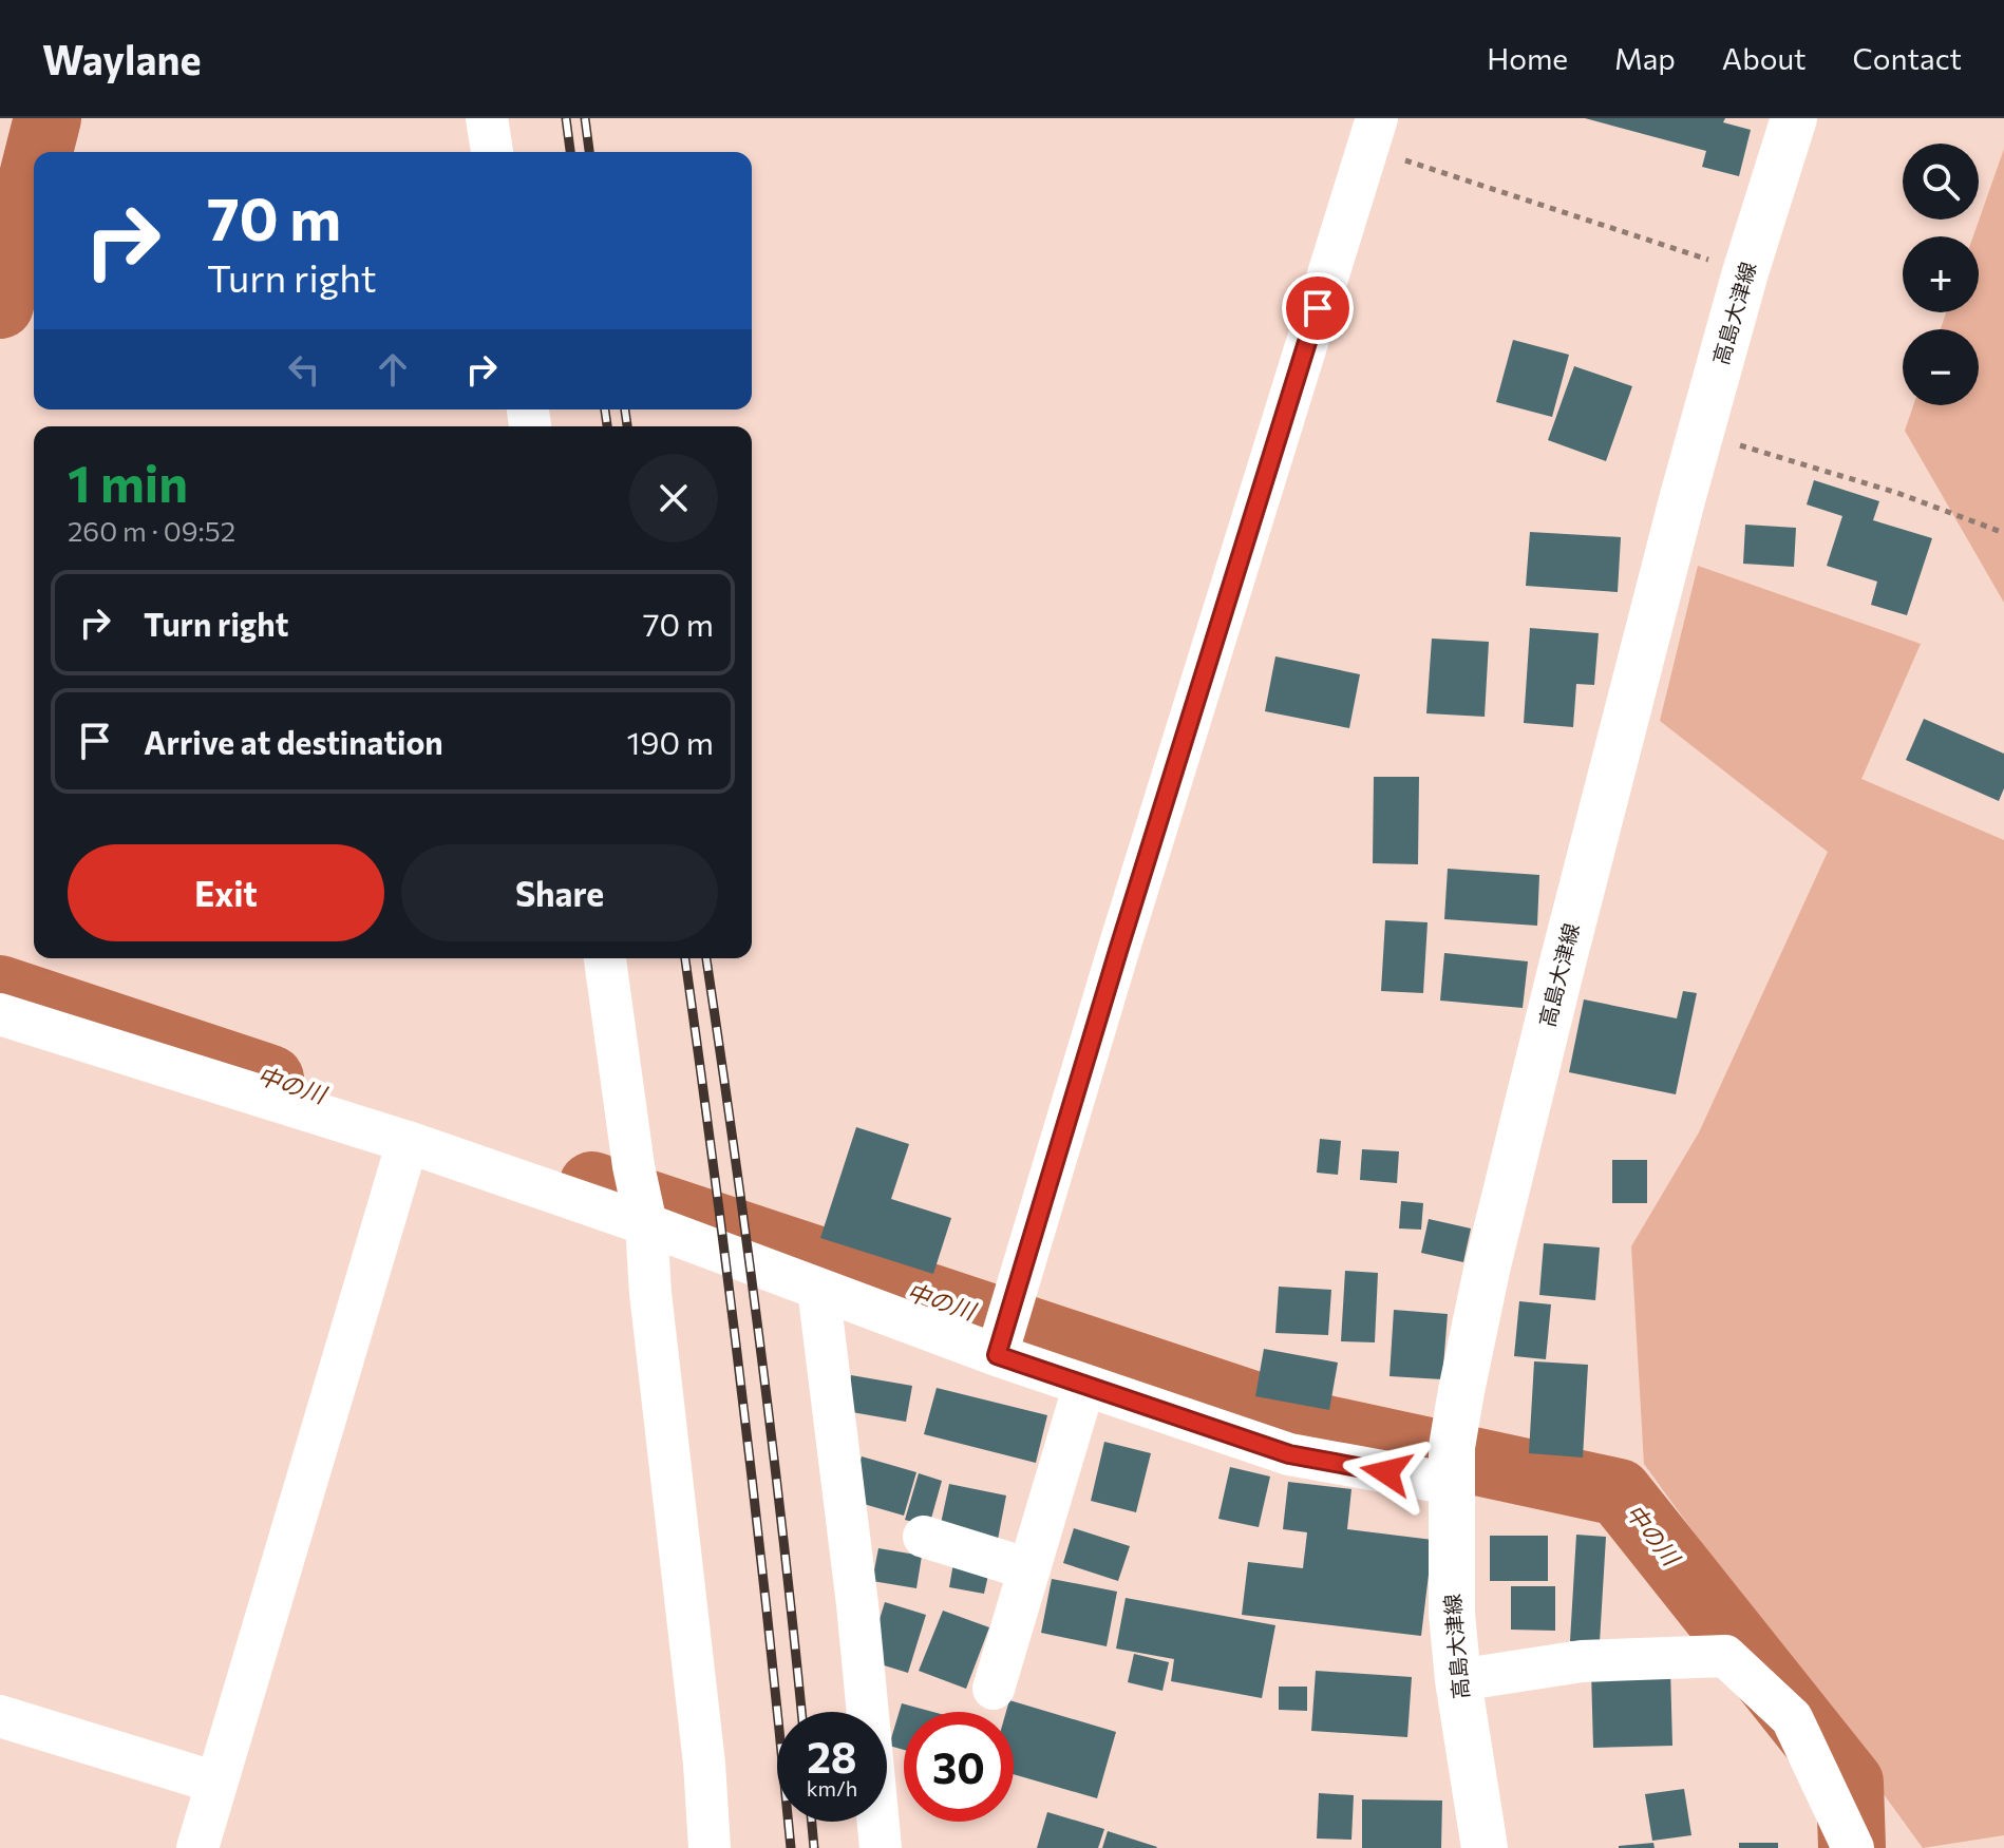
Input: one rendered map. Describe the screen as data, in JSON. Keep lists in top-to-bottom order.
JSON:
{
  "streets": {
    "main road": ["高島大津線"]
  },
  "water": ["中の川"],
  "page": {
    "header": "Waylane",
    "nav": [
      "Home",
      "Map",
      "About",
      "Contact"
    ],
    "map_buttons": ["+", "−"],
    "turn": ["70 m", "Turn right"],
    "heading": ["1 min", "260 m · 09:52"],
    "list": [
      {
        "name": "Turn right",
        "value": "70 m"
      },
      {
        "name": "Arrive at destination",
        "value": "190 m"
      }
    ],
    "buttons": ["Exit", "Share"],
    "speed": "28 km/h",
    "limit": "30"
  }
}
